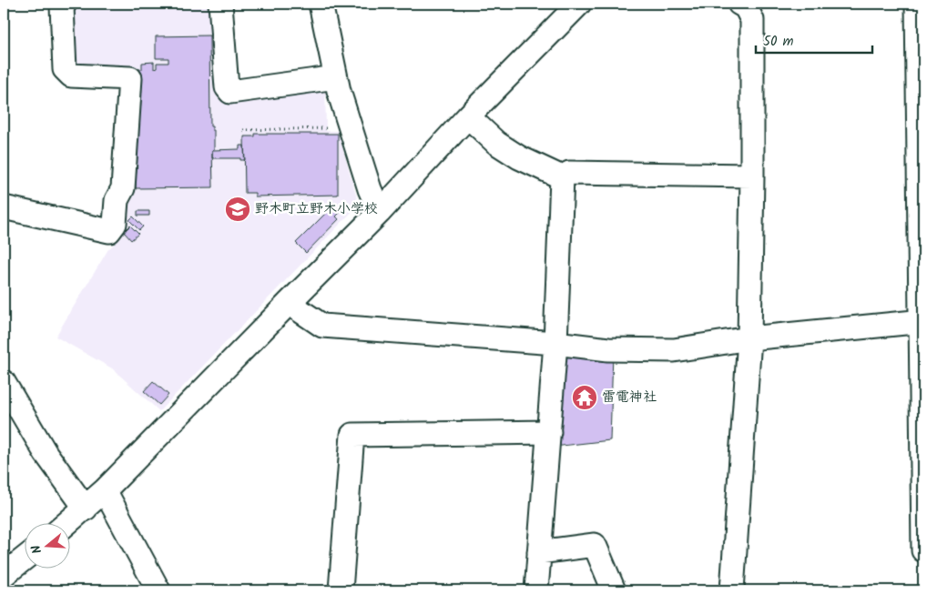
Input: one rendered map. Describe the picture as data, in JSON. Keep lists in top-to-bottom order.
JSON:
{
  "places": {
    "school or university": ["野木町立野木小学校"],
    "temple": ["雷電神社"]
  },
  "scale_bar": "50 m",
  "north": "left"
}
